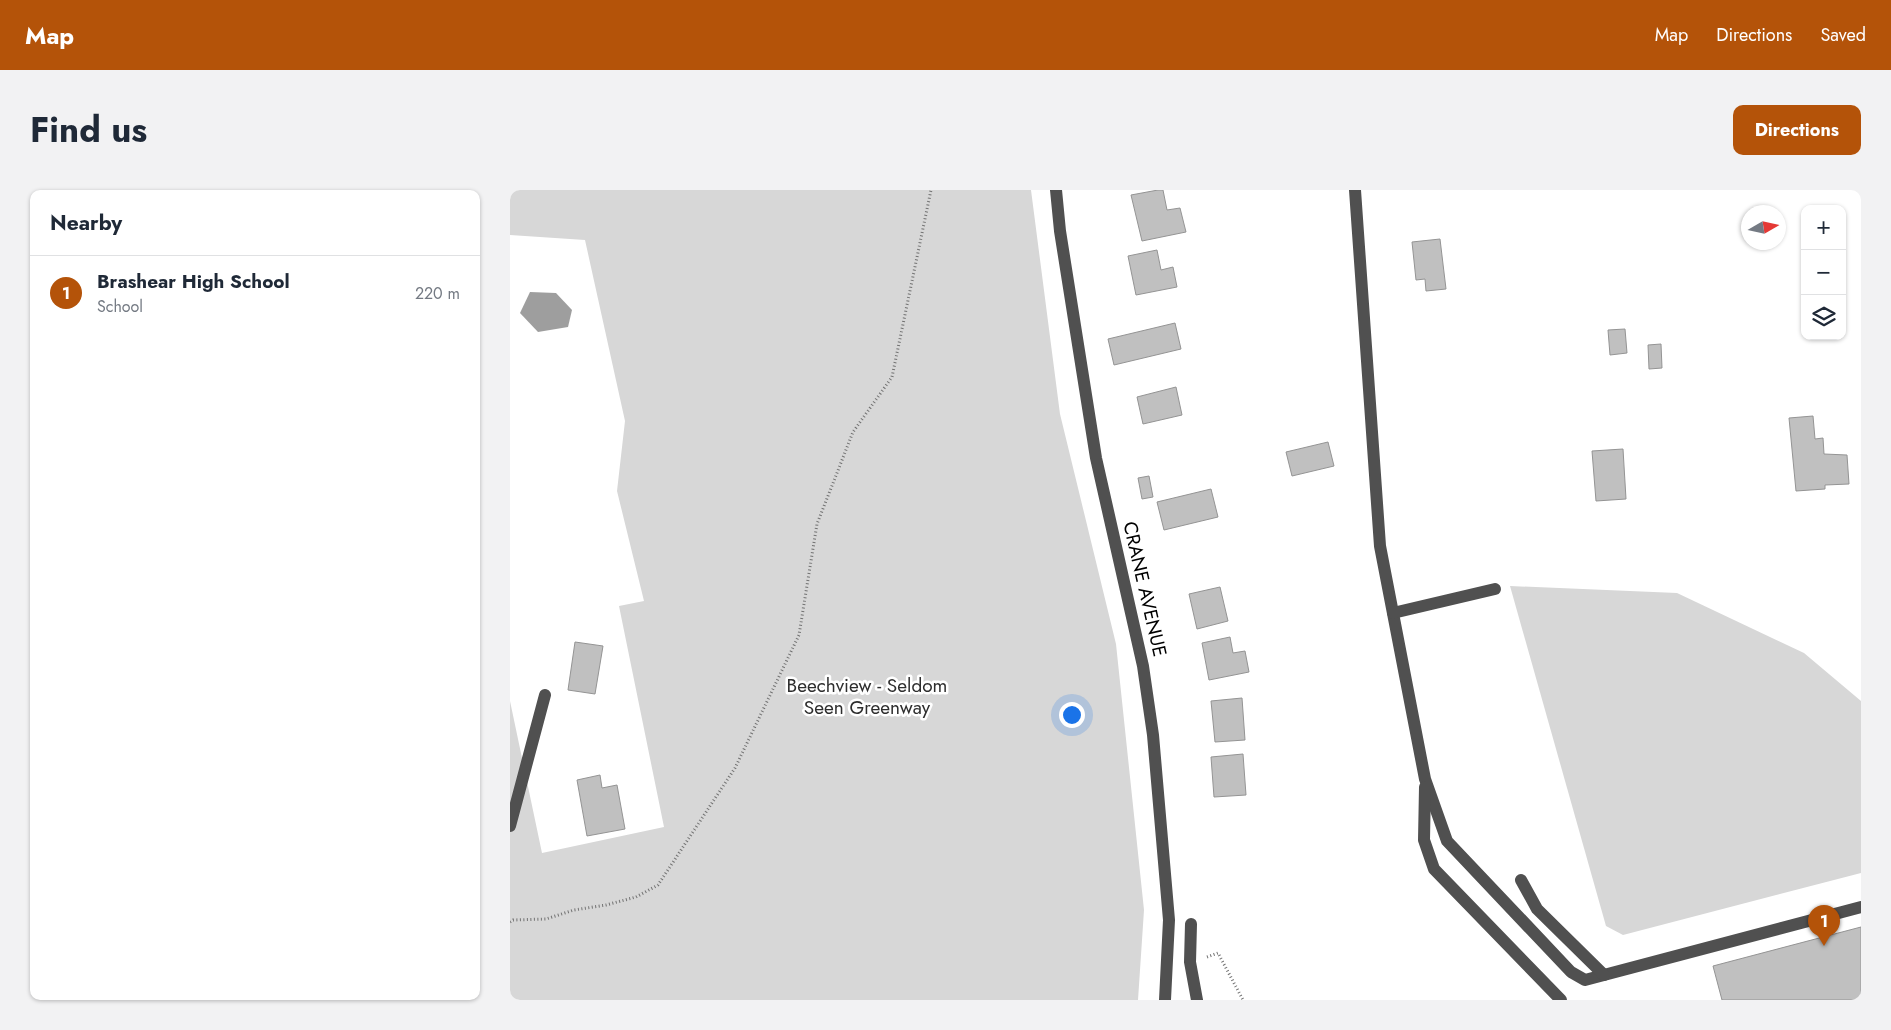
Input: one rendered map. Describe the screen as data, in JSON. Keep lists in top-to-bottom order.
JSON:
{
  "streets": {
    "street": ["CRANE AVENUE"]
  },
  "parks": ["Beechview - Seldom Seen Greenway"],
  "north": "right",
  "page": {
    "header": "Map",
    "nav": ["Map", "Directions", "Saved"],
    "title": "Find us",
    "buttons": "Directions",
    "heading": "Nearby",
    "map_buttons": ["+", "−"],
    "list": [
      {
        "mark": "1",
        "name": "Brashear High School",
        "note": "School",
        "value": "220 m"
      }
    ],
    "pins": "1"
  }
}
